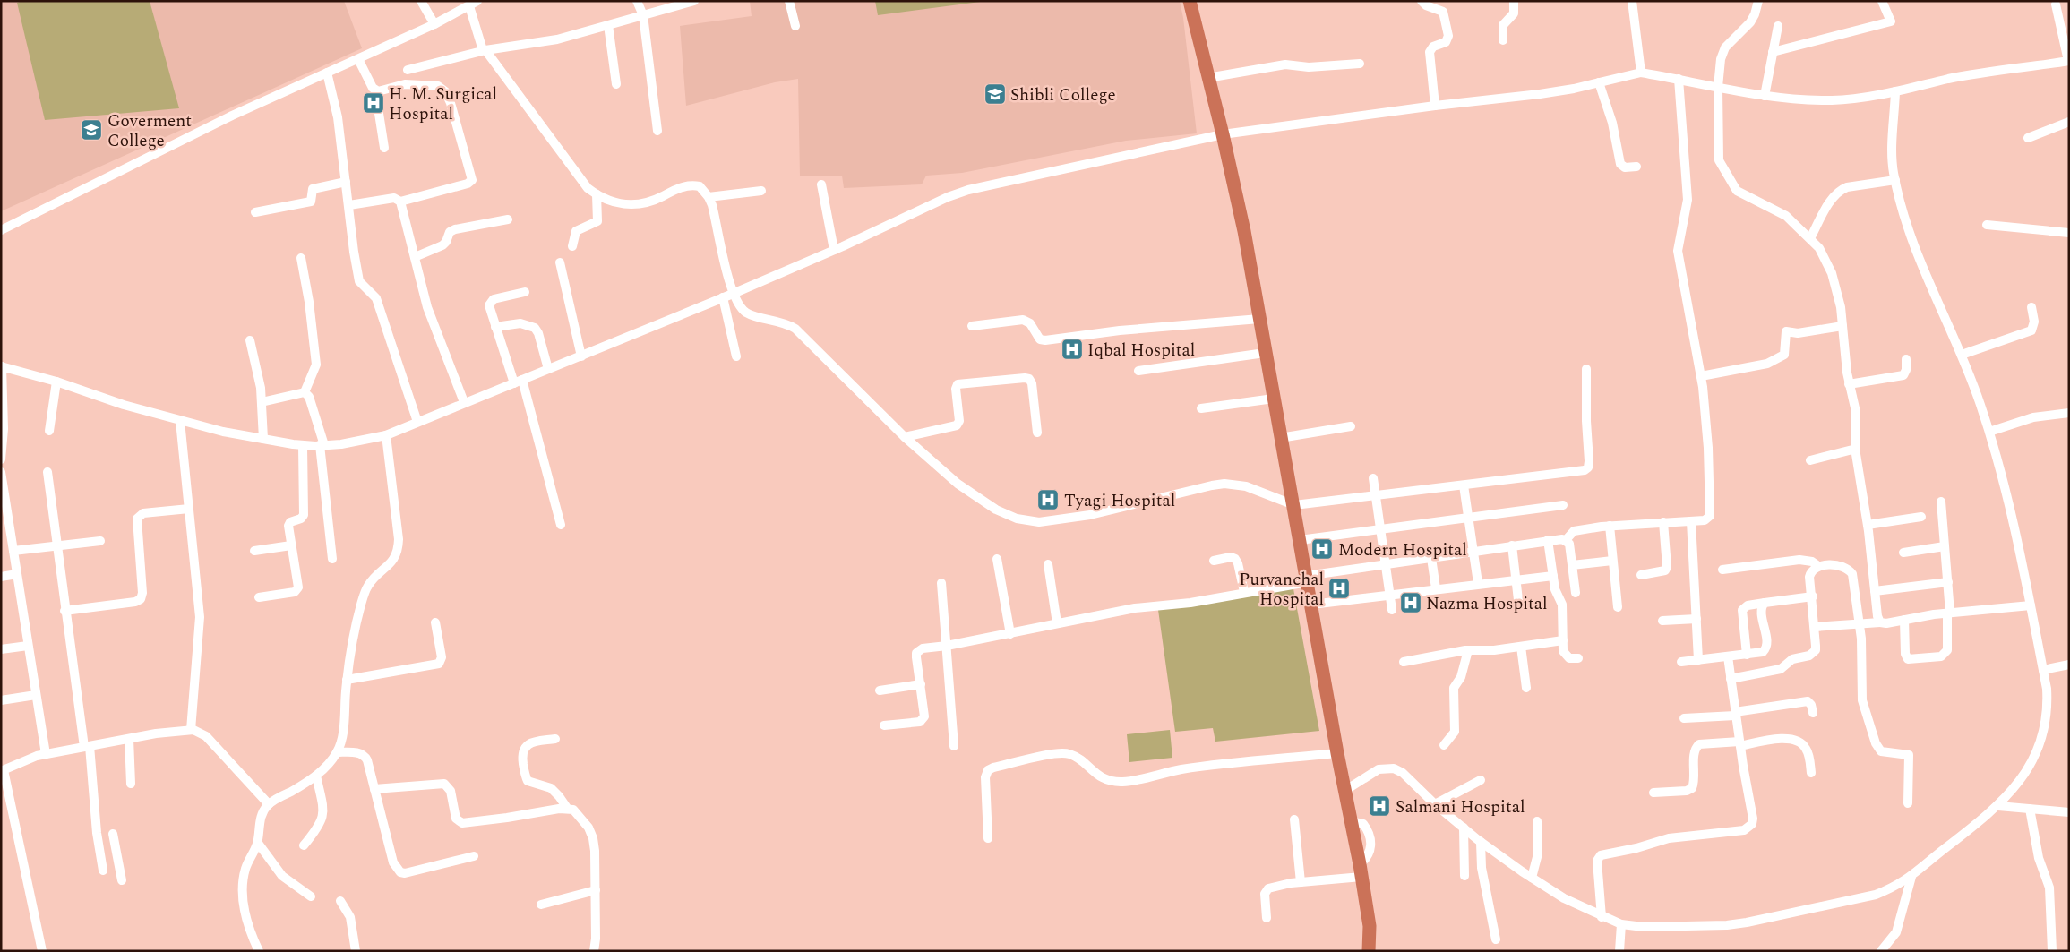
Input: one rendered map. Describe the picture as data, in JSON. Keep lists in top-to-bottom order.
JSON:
{
  "places": {
    "school or university": ["Shibli College", "Goverment College"],
    "hospital": [
      "H. M. Surgical Hospital",
      "Iqbal Hospital",
      "Tyagi Hospital",
      "Modern Hospital",
      "Purvanchal Hospital",
      "Nazma Hospital",
      "Salmani Hospital"
    ]
  }
}
